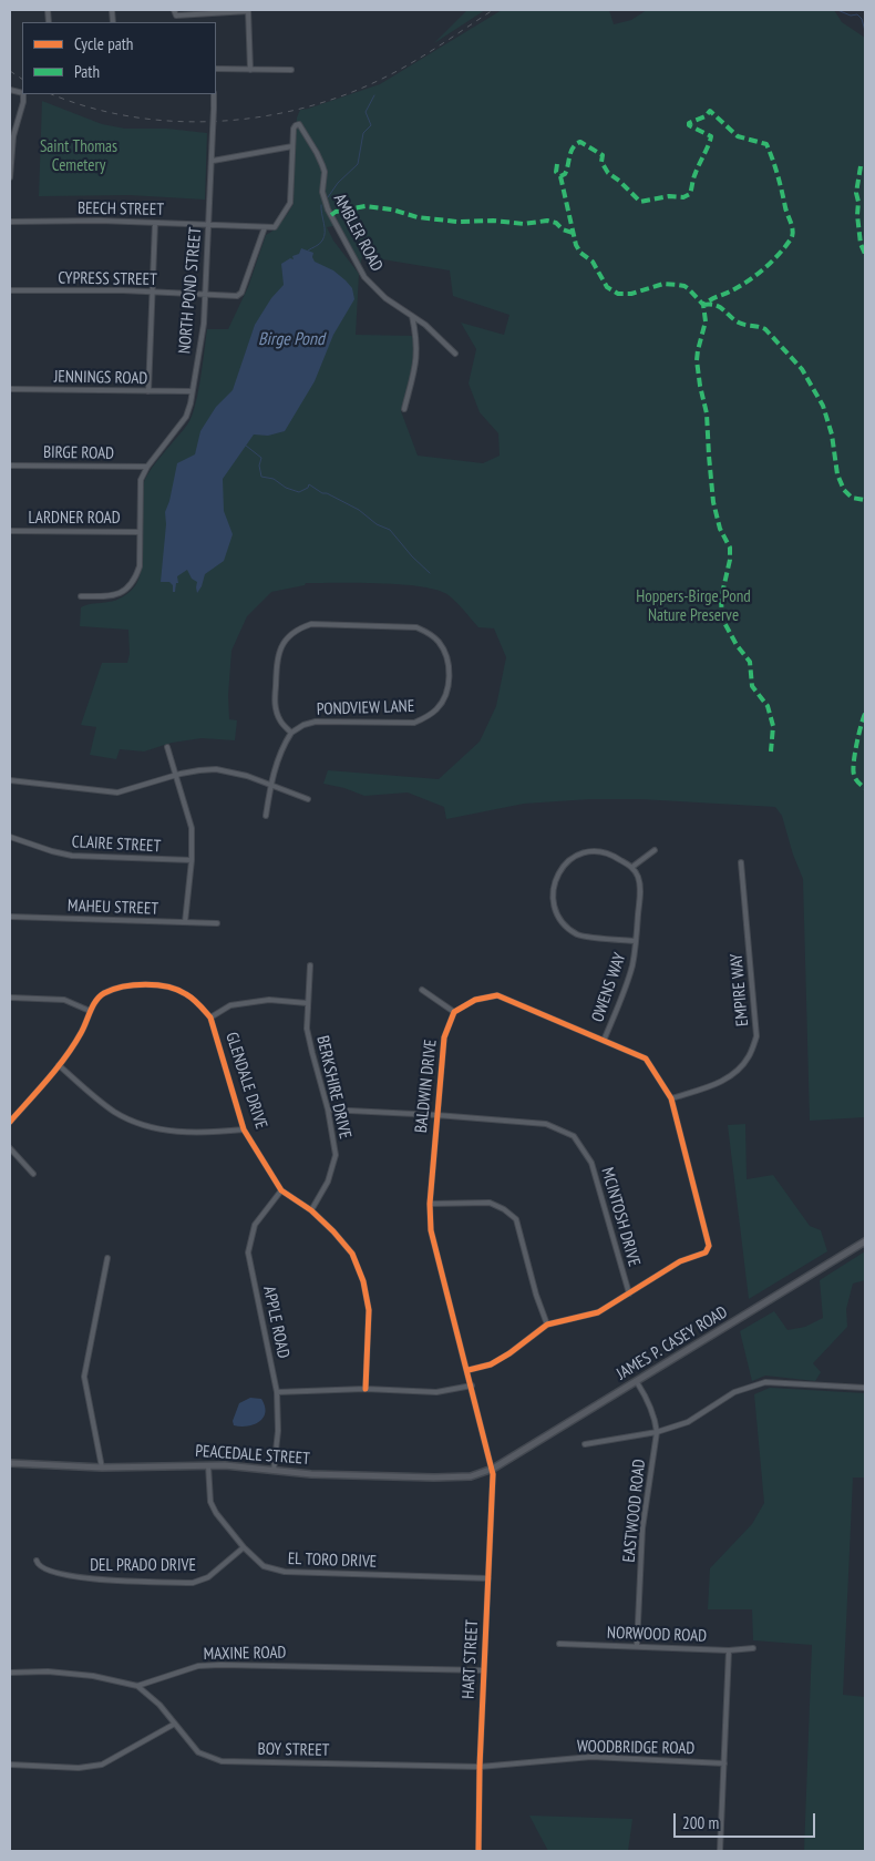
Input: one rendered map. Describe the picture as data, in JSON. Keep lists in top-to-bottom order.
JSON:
{
  "streets": {
    "main road": ["JAMES P. CASEY ROAD", "PEACEDALE STREET"],
    "street": [
      "BEECH STREET",
      "AMBLER ROAD",
      "CYPRESS STREET",
      "NORTH POND STREET",
      "JENNINGS ROAD",
      "BIRGE ROAD",
      "LARDNER ROAD",
      "PONDVIEW LANE",
      "CLAIRE STREET",
      "MAHEU STREET",
      "OWENS WAY",
      "EMPIRE WAY",
      "GLENDALE DRIVE",
      "BALDWIN DRIVE",
      "BERKSHIRE DRIVE",
      "MCINTOSH DRIVE",
      "APPLE ROAD",
      "EASTWOOD ROAD",
      "EL TORO DRIVE",
      "DEL PRADO DRIVE",
      "NORWOOD ROAD",
      "MAXINE ROAD",
      "HART STREET",
      "WOODBRIDGE ROAD",
      "BOY STREET"
    ]
  },
  "crossings": [
    ["BEECH STREET", "CYPRESS STREET"],
    ["BEECH STREET", "NORTH POND STREET"],
    ["CYPRESS STREET", "NORTH POND STREET"],
    ["NORTH POND STREET", "JENNINGS ROAD"],
    ["NORTH POND STREET", "BIRGE ROAD"],
    ["NORTH POND STREET", "LARDNER ROAD"],
    ["GLENDALE DRIVE", "BERKSHIRE DRIVE"],
    ["GLENDALE DRIVE", "APPLE ROAD"],
    ["BALDWIN DRIVE", "MCINTOSH DRIVE"],
    ["BALDWIN DRIVE", "JAMES P. CASEY ROAD"],
    ["BALDWIN DRIVE", "PEACEDALE STREET"],
    ["BALDWIN DRIVE", "HART STREET"],
    ["BERKSHIRE DRIVE", "MCINTOSH DRIVE"],
    ["APPLE ROAD", "PEACEDALE STREET"],
    ["JAMES P. CASEY ROAD", "PEACEDALE STREET"],
    ["JAMES P. CASEY ROAD", "EASTWOOD ROAD"],
    ["JAMES P. CASEY ROAD", "HART STREET"],
    ["PEACEDALE STREET", "EL TORO DRIVE"],
    ["PEACEDALE STREET", "HART STREET"],
    ["EASTWOOD ROAD", "NORWOOD ROAD"],
    ["EL TORO DRIVE", "DEL PRADO DRIVE"],
    ["EL TORO DRIVE", "HART STREET"],
    ["MAXINE ROAD", "HART STREET"],
    ["MAXINE ROAD", "BOY STREET"],
    ["HART STREET", "WOODBRIDGE ROAD"],
    ["HART STREET", "BOY STREET"],
    ["WOODBRIDGE ROAD", "BOY STREET"]
  ],
  "water": ["Birge Pond"],
  "parks": ["Saint Thomas Cemetery", "Hoppers-Birge Pond Nature Preserve"],
  "legend": ["Cycle path", "Path"],
  "scale_bar": "200 m"
}
